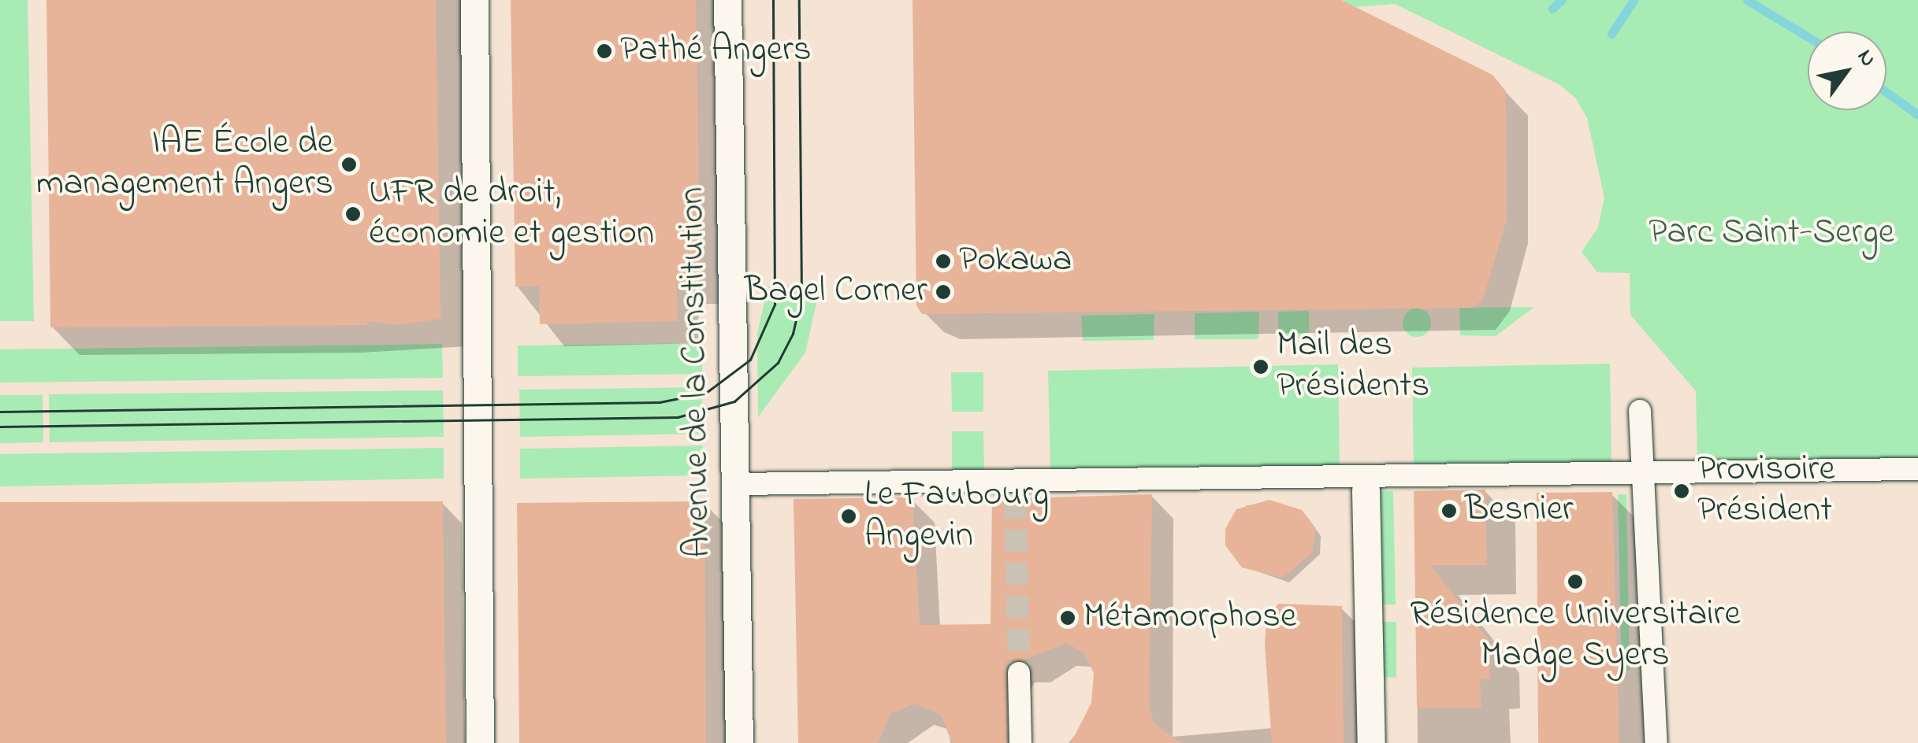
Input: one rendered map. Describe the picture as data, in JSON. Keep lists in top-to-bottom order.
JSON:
{
  "streets": {
    "street": ["Avenue de la Constitution"]
  },
  "parks": ["Parc Saint-Serge"],
  "places": [
    "Pathé Angers",
    "IAE École de management Angers",
    "UFR de droit, économie et gestion",
    "Pokawa",
    "Bagel Corner",
    "Mail des Présidents",
    "Provisoire Président",
    "Besnier",
    "Le Faubourg Angevin",
    "Résidence Universitaire Madge Syers",
    "Métamorphose"
  ],
  "north": "top right"
}
